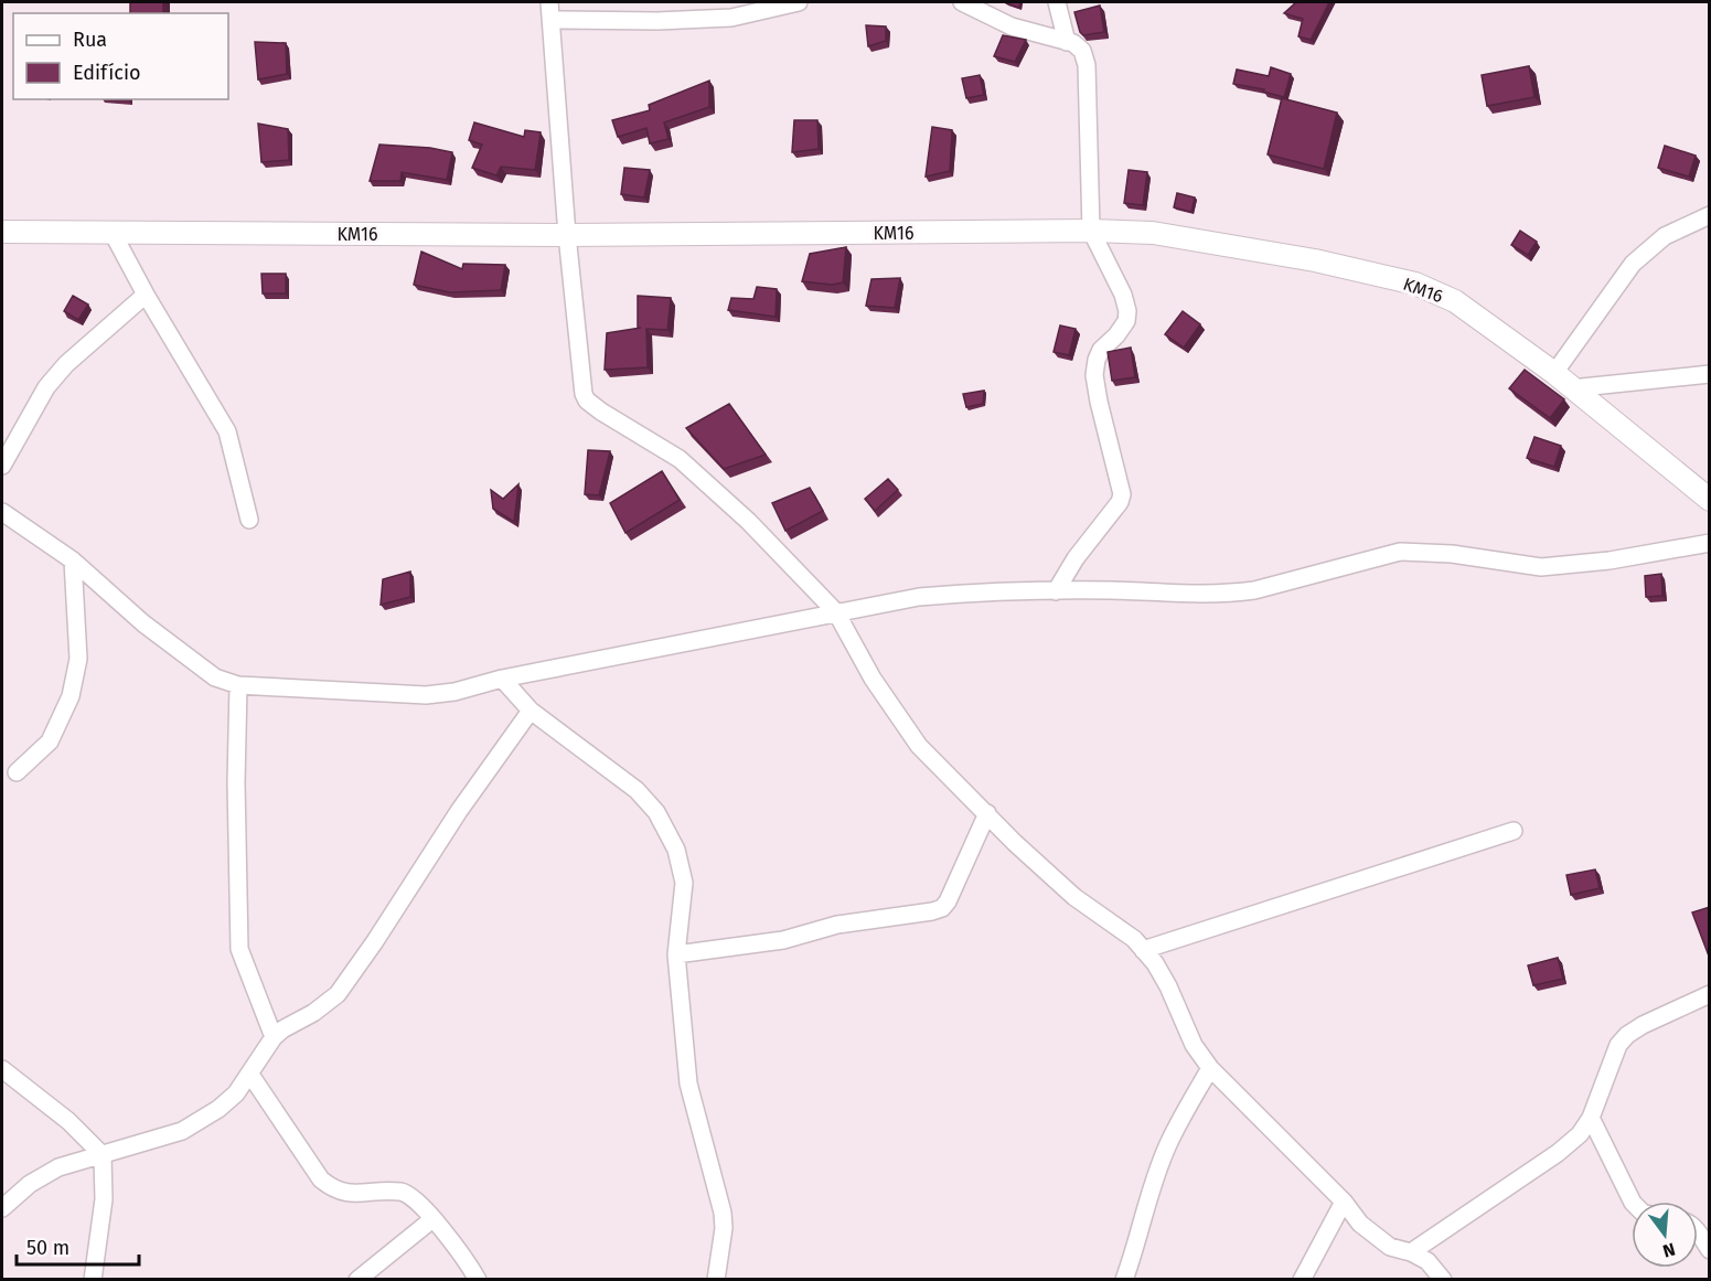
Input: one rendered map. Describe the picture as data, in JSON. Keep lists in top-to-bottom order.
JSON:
{
  "streets": {
    "street": ["KM16"]
  },
  "legend": ["Rua", "Edifício"],
  "scale_bar": "50 m",
  "north": "bottom"
}
